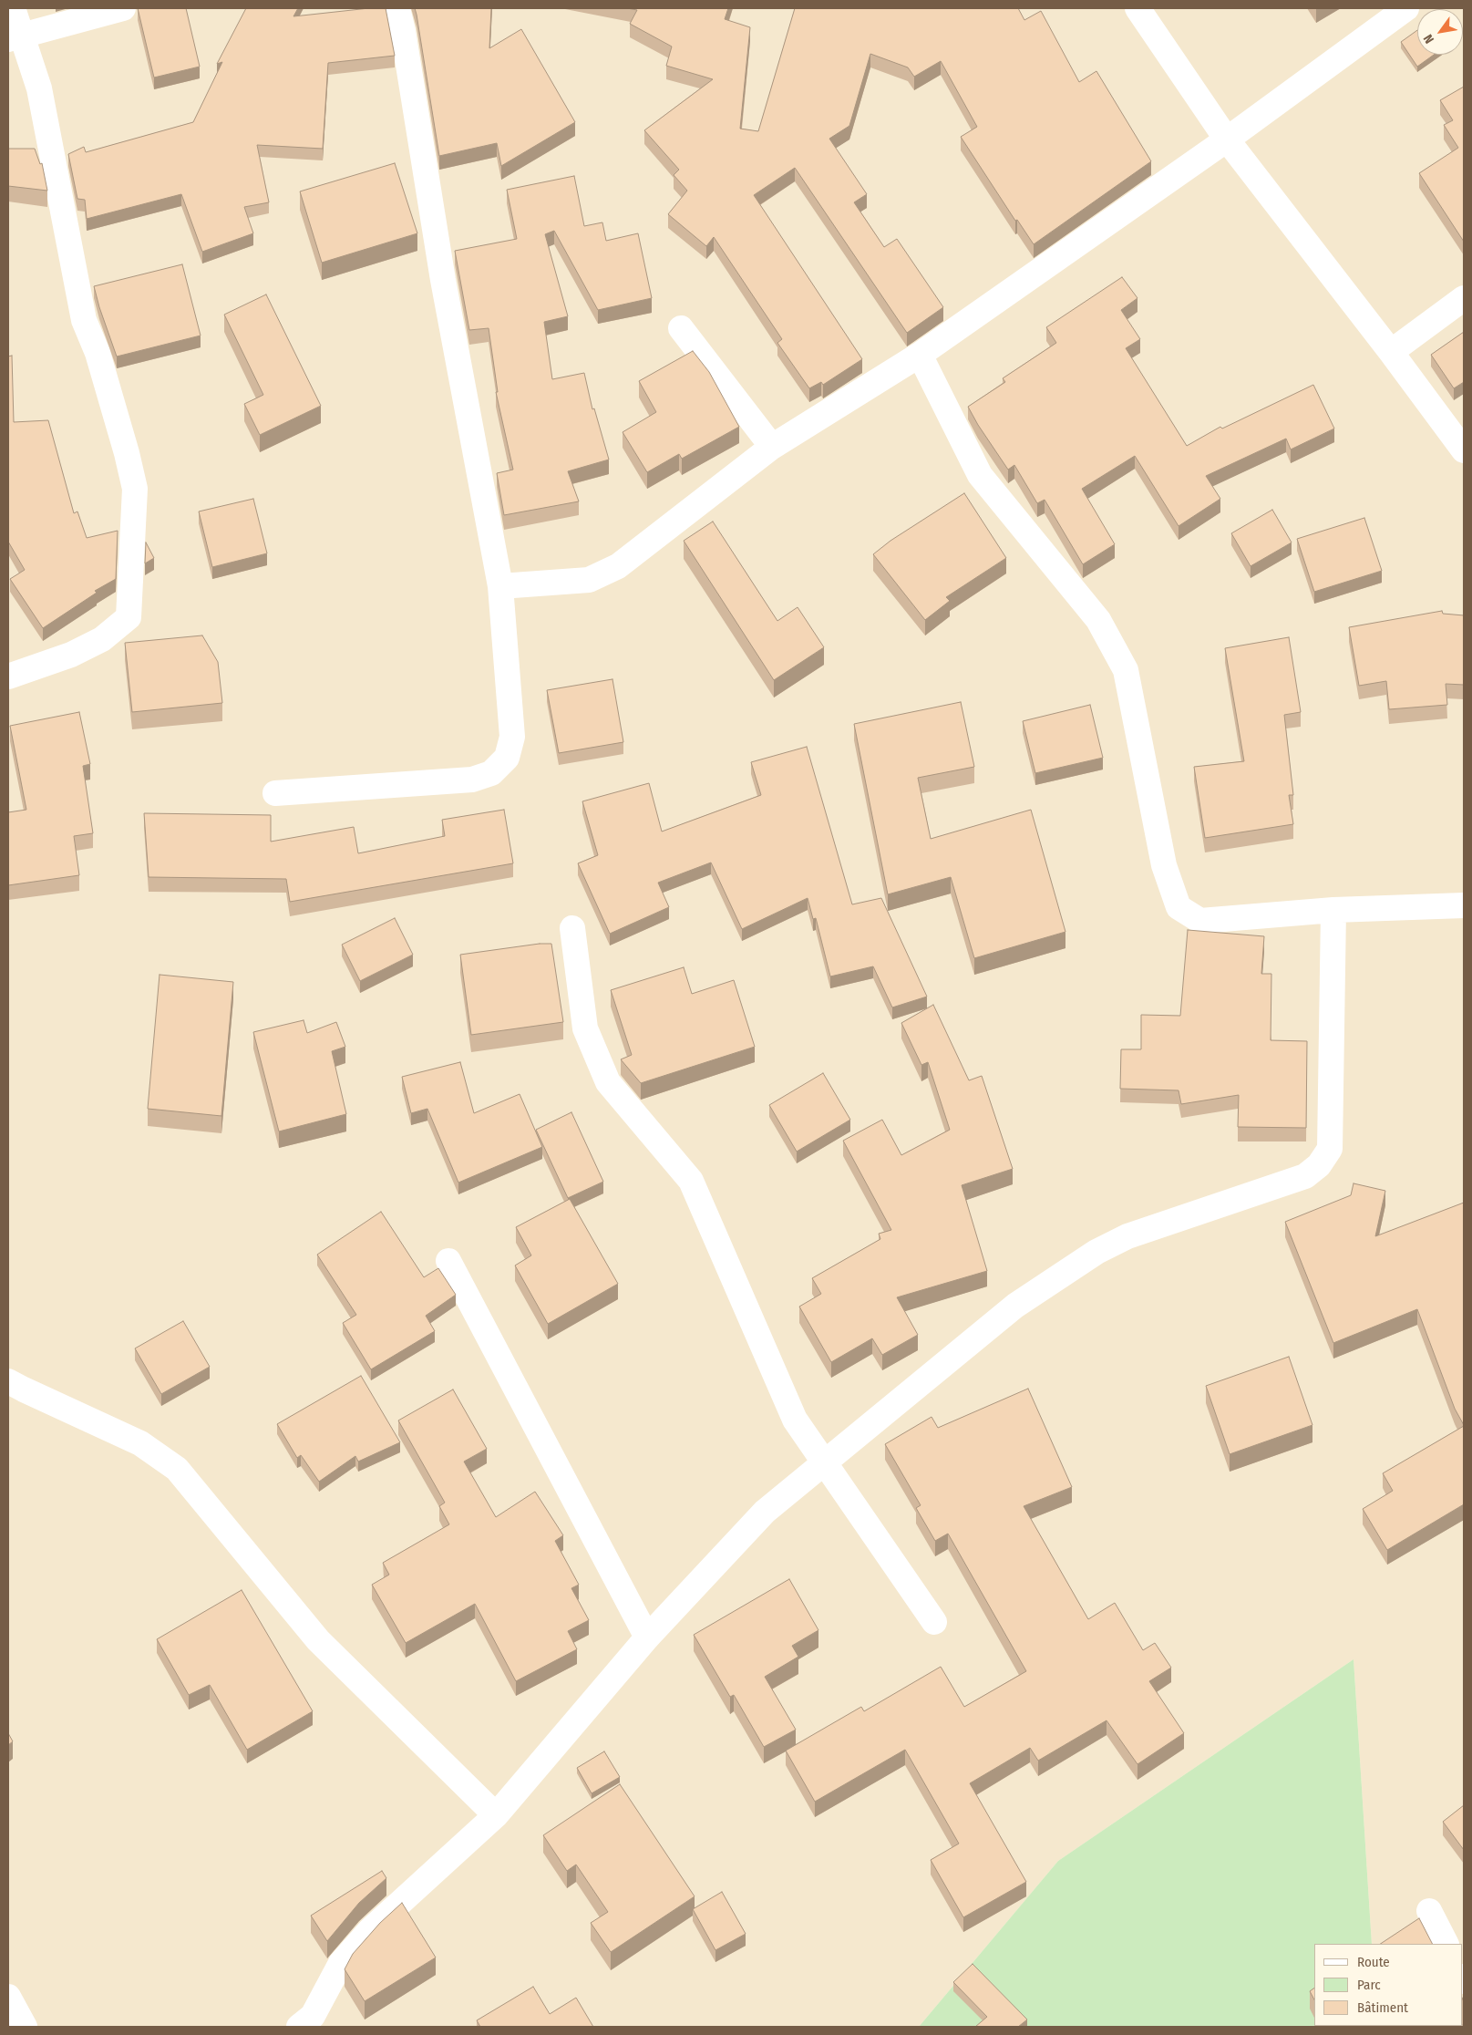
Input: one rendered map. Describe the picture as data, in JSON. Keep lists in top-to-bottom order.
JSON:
{
  "legend": ["Route", "Parc", "Bâtiment"],
  "north": "bottom left"
}
